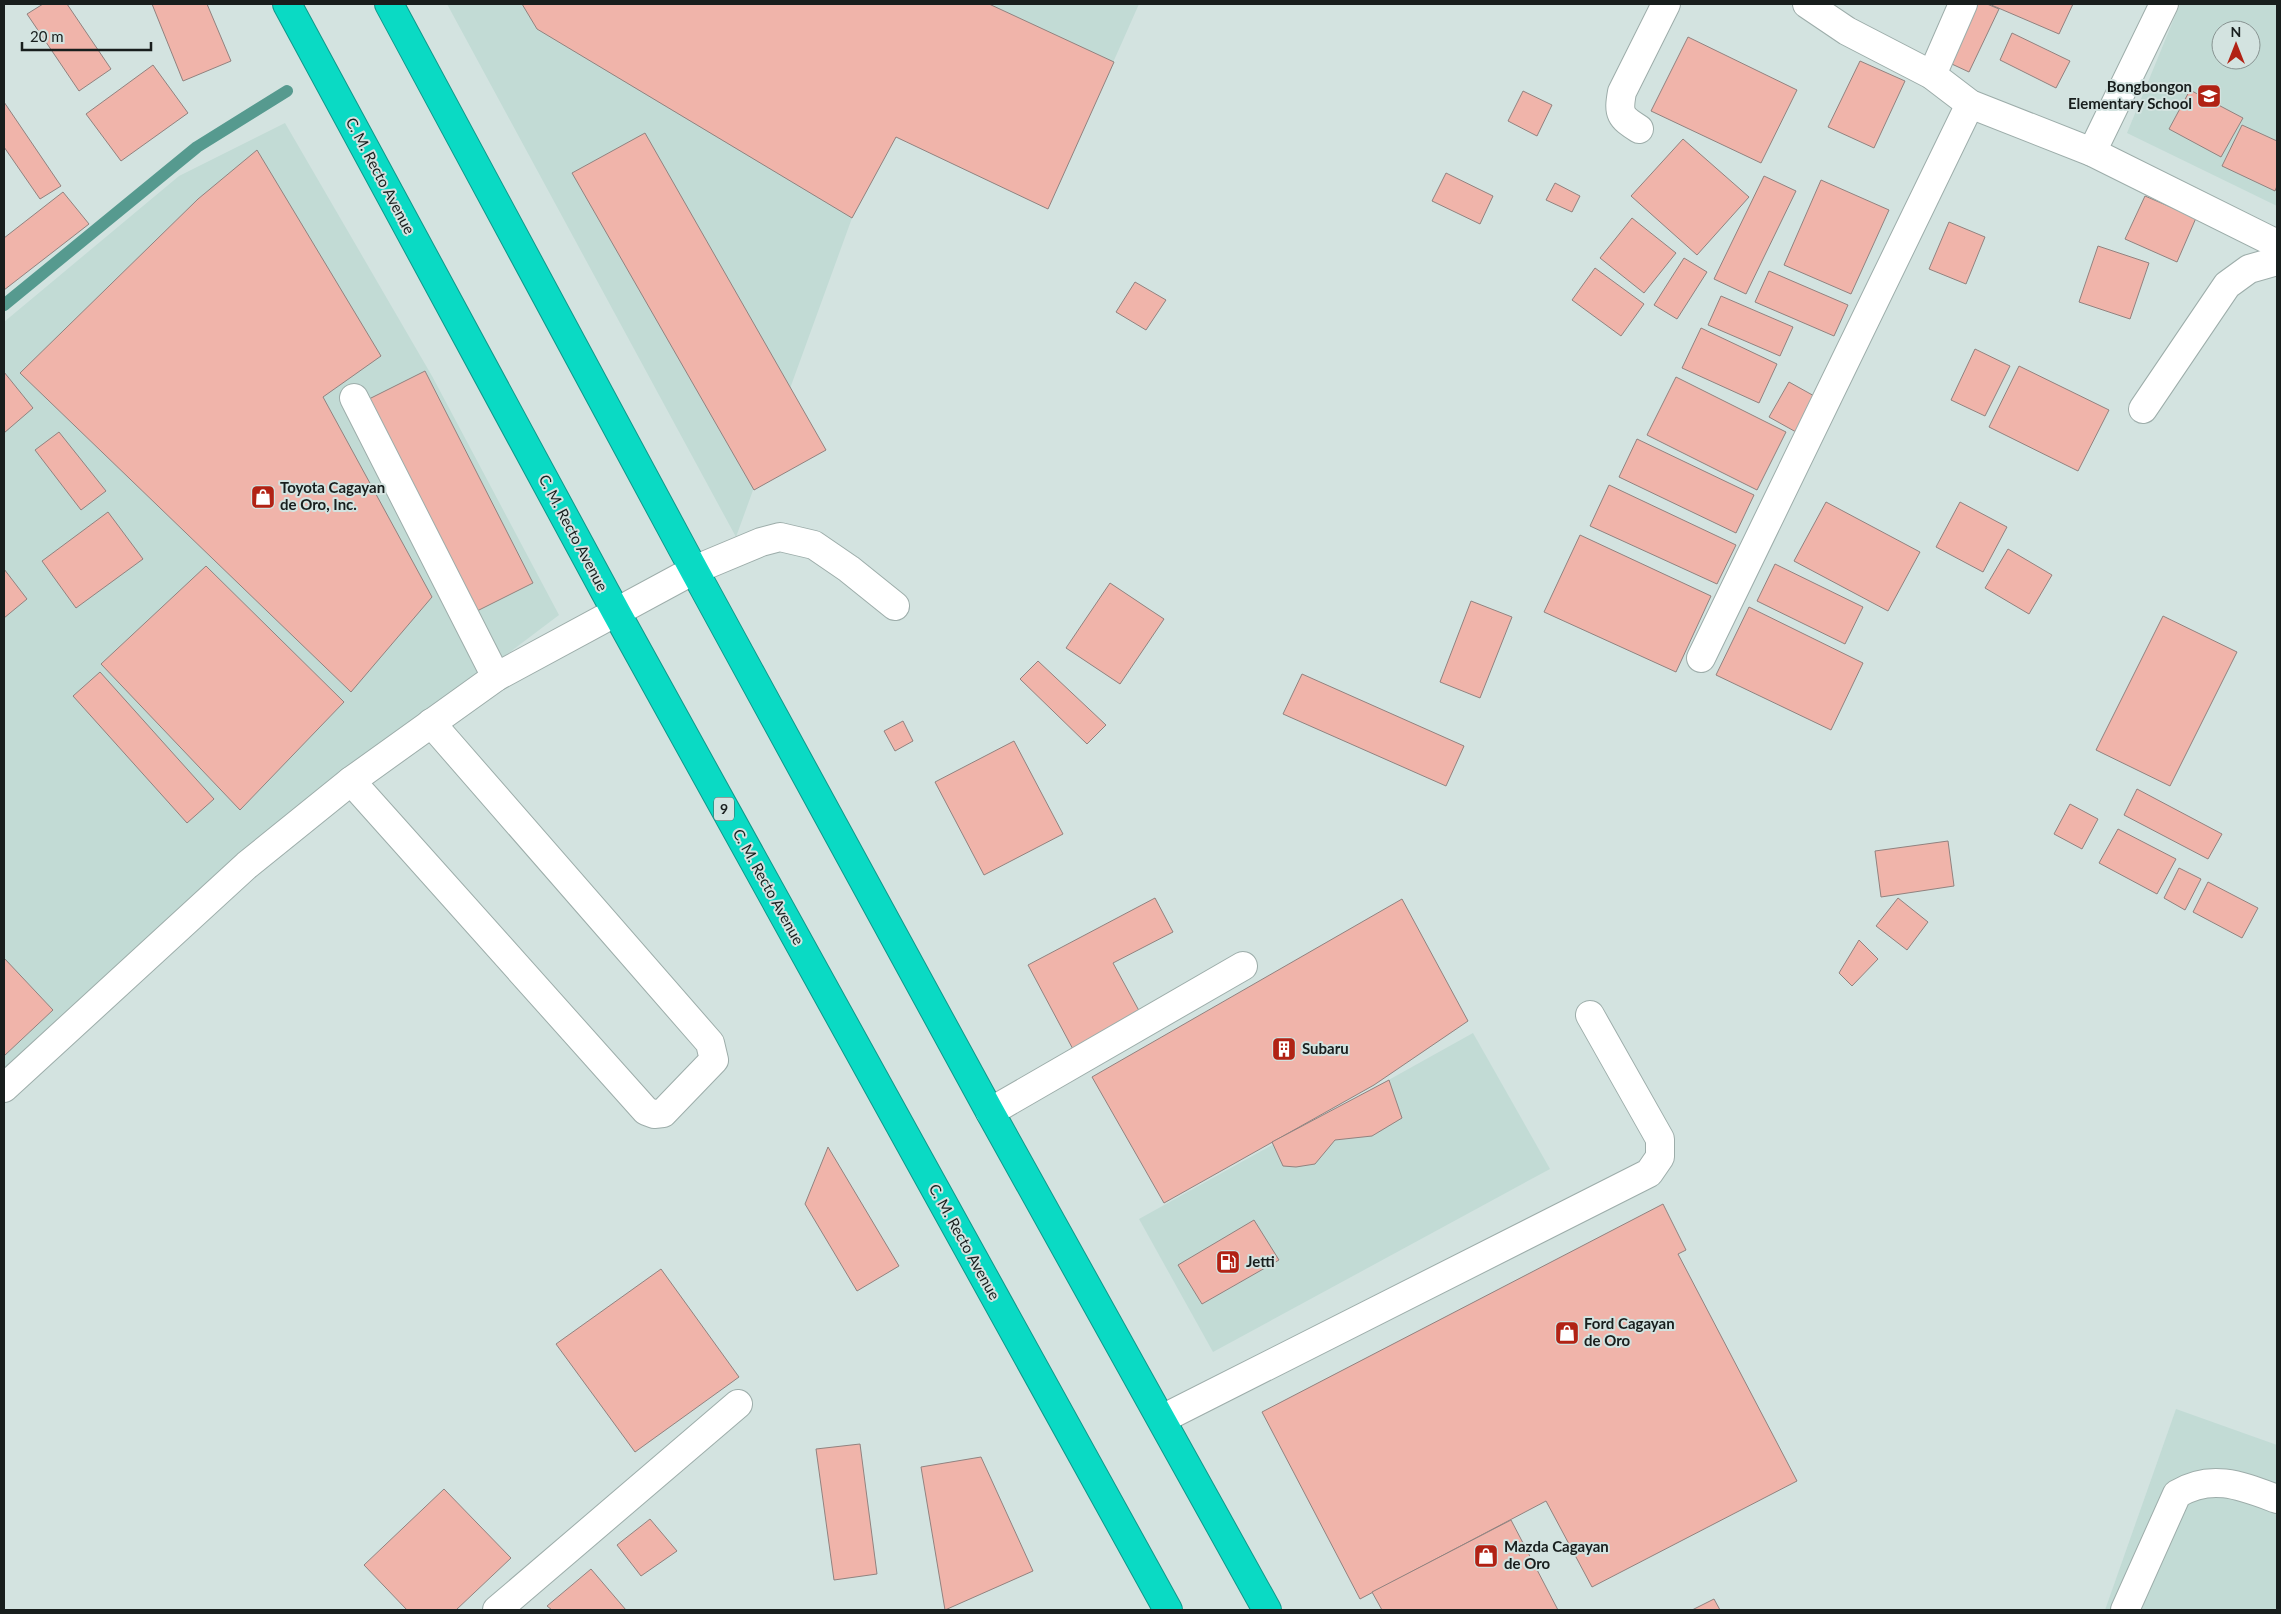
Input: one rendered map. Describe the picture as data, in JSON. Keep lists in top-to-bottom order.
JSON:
{
  "streets": {
    "highway": ["C. M. Recto Avenue", "9"]
  },
  "places": {
    "school or university": ["Bongbongon Elementary School"],
    "shop": ["Toyota Cagayan de Oro, Inc.", "Ford Cagayan de Oro", "Mazda Cagayan de Oro"],
    "building": ["Subaru"],
    "fuel station": ["Jetti"]
  },
  "scale_bar": "20 m",
  "north": "top"
}
